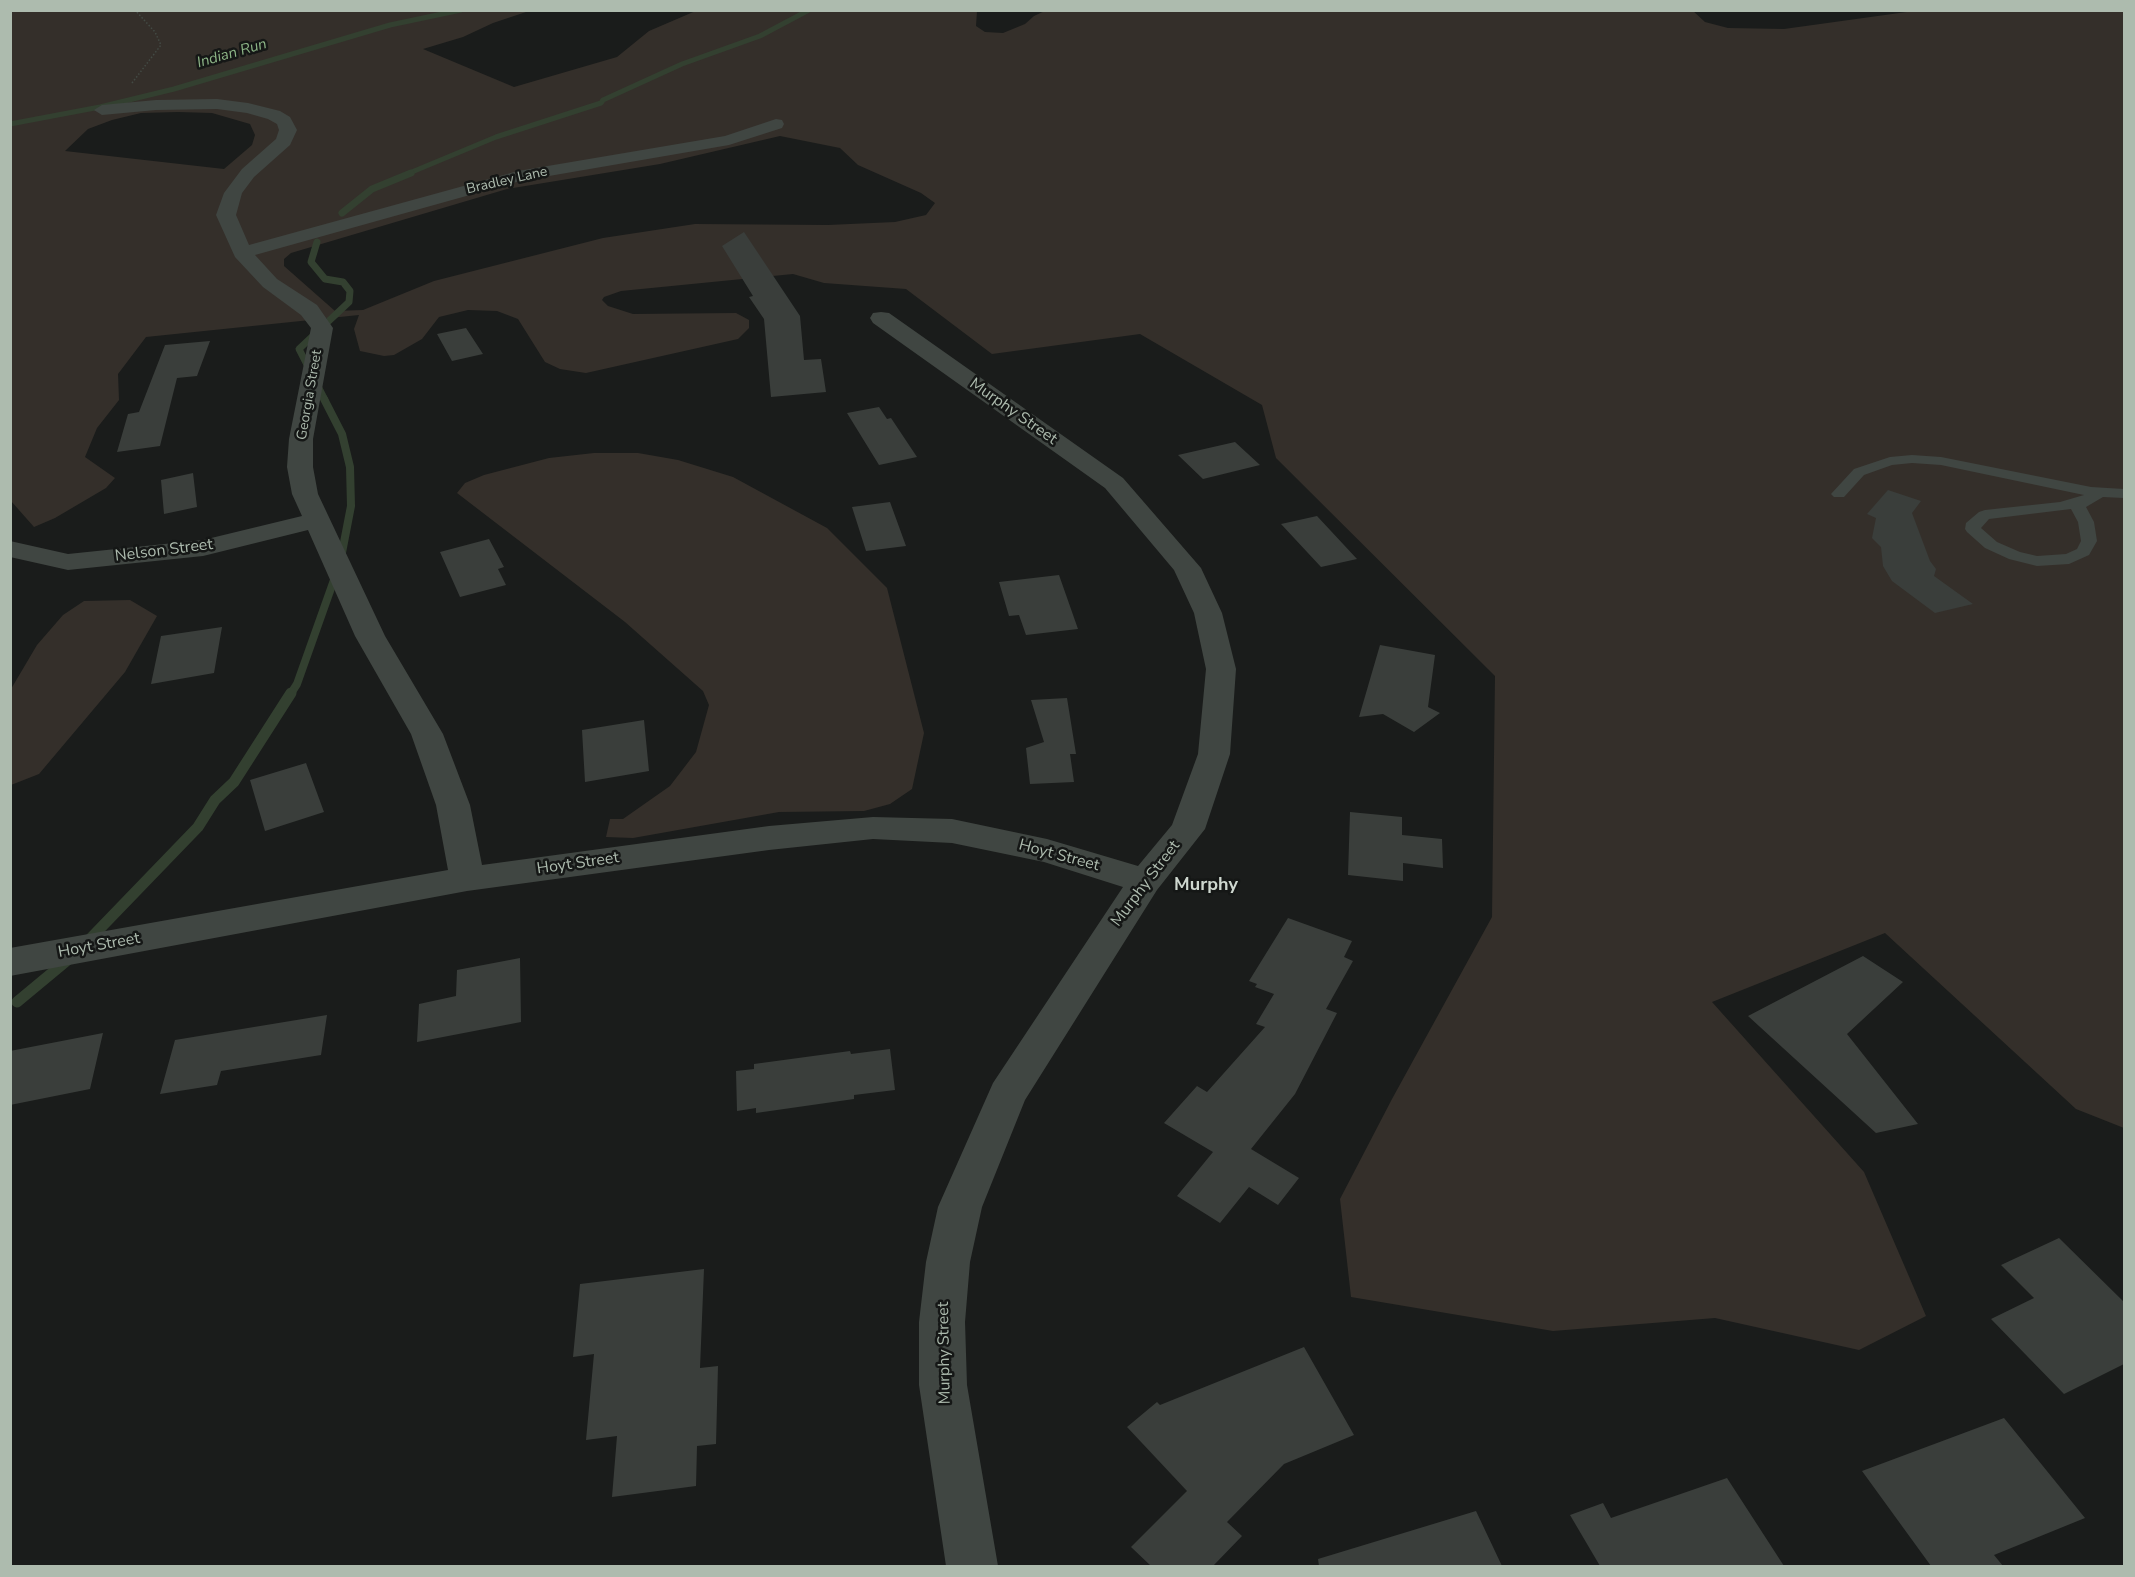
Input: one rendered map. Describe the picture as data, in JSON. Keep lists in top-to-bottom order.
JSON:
{
  "streets": {
    "street": [
      "Bradley Lane",
      "Georgia Street",
      "Murphy Street",
      "Nelson Street",
      "Hoyt Street"
    ]
  },
  "crossings": [
    ["Bradley Lane", "Georgia Street"],
    ["Georgia Street", "Nelson Street"],
    ["Georgia Street", "Hoyt Street"],
    ["Murphy Street", "Hoyt Street"]
  ],
  "districts": ["Murphy"],
  "water": ["Indian Run"]
}
